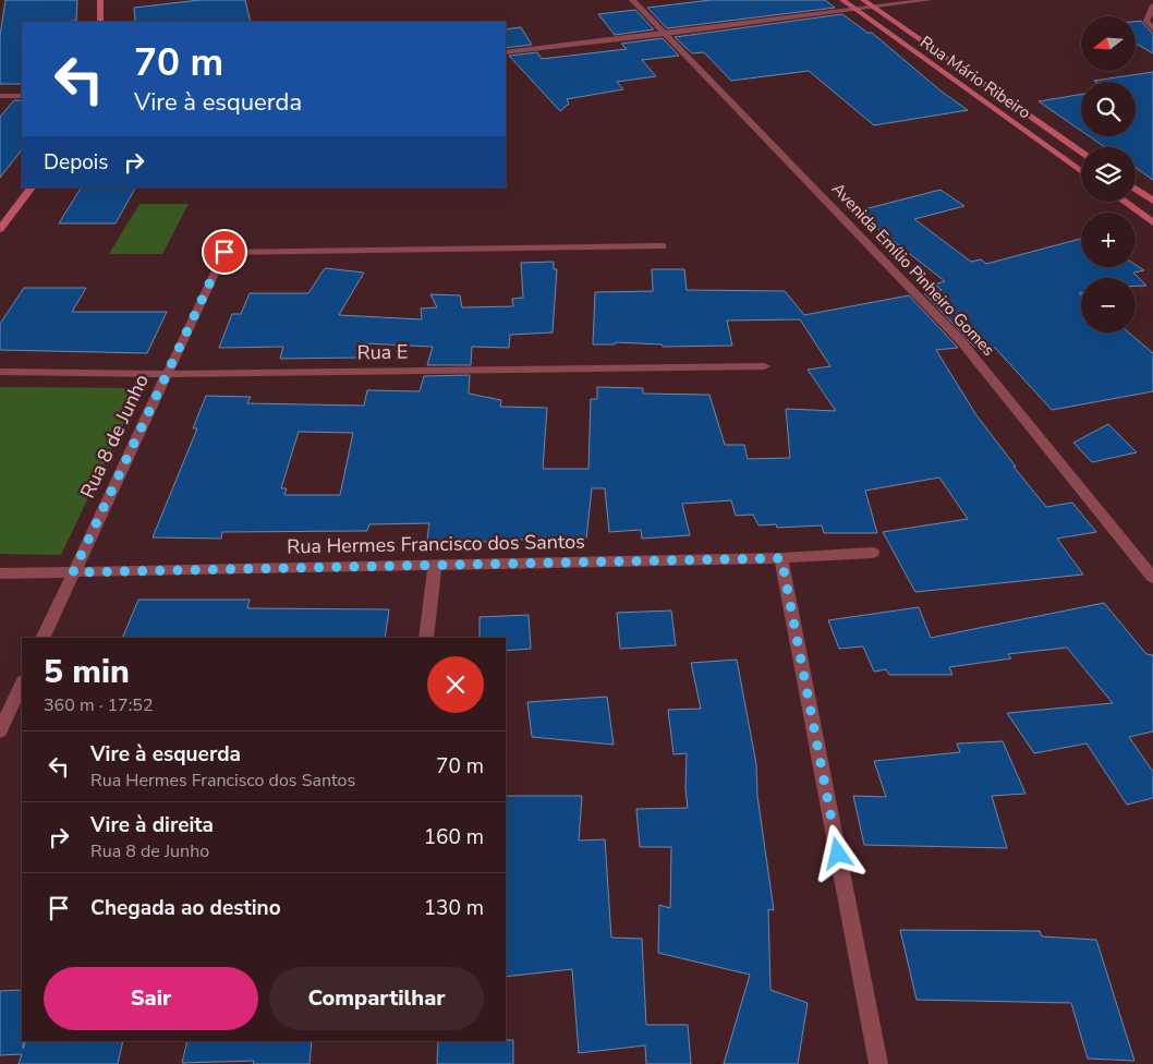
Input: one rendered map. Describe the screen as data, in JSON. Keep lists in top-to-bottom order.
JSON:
{
  "streets": {
    "main road": ["Rua Mário Ribeiro"],
    "street": [
      "Avenida Emílio Pinheiro Gomes",
      "Rua E",
      "Rua 8 de Junho",
      "Rua Hermes Francisco dos Santos"
    ]
  },
  "crossings": [
    ["Rua E", "Rua 8 de Junho"],
    ["Rua 8 de Junho", "Rua Hermes Francisco dos Santos"]
  ],
  "north": "left",
  "page": {
    "map_buttons": ["+", "−"],
    "turn": ["70 m", "Vire à esquerda"],
    "then": "Depois",
    "heading": ["5 min", "360 m · 17:52"],
    "list": [
      {
        "name": "Vire à esquerda",
        "note": "Rua Hermes Francisco dos Santos",
        "value": "70 m"
      },
      {
        "name": "Vire à direita",
        "note": "Rua 8 de Junho",
        "value": "160 m"
      },
      {
        "name": "Chegada ao destino",
        "value": "130 m"
      }
    ],
    "buttons": ["Sair", "Compartilhar"]
  }
}
